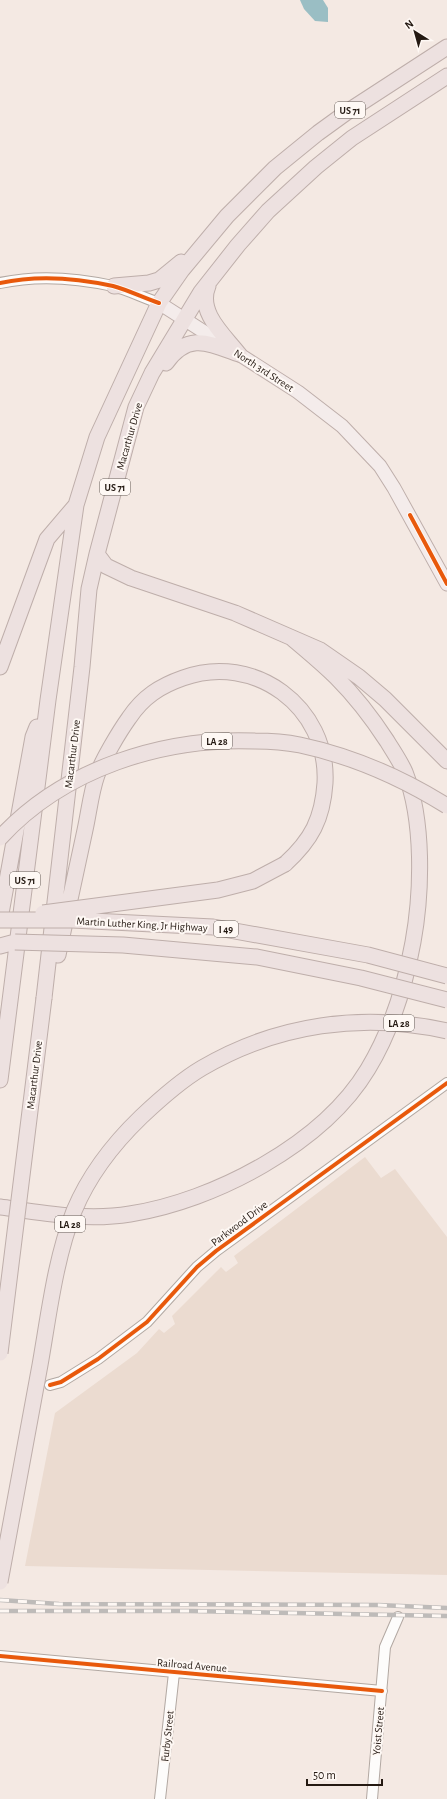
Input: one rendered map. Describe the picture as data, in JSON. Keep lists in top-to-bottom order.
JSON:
{
  "streets": {
    "highway": [
      "US 71",
      "Macarthur Drive",
      "LA 28",
      "Martin Luther King, Jr Highway",
      "I 49"
    ],
    "main road": ["North 3rd Street"],
    "street": [
      "Parkwood Drive",
      "Railroad Avenue",
      "Yoist Street",
      "Furby Street"
    ]
  },
  "crossings": [
    ["US 71", "North 3rd Street"],
    ["North 3rd Street", "Macarthur Drive"],
    ["Railroad Avenue", "Yoist Street"],
    ["Railroad Avenue", "Furby Street"]
  ],
  "scale_bar": "50 m",
  "north": "top left"
}
